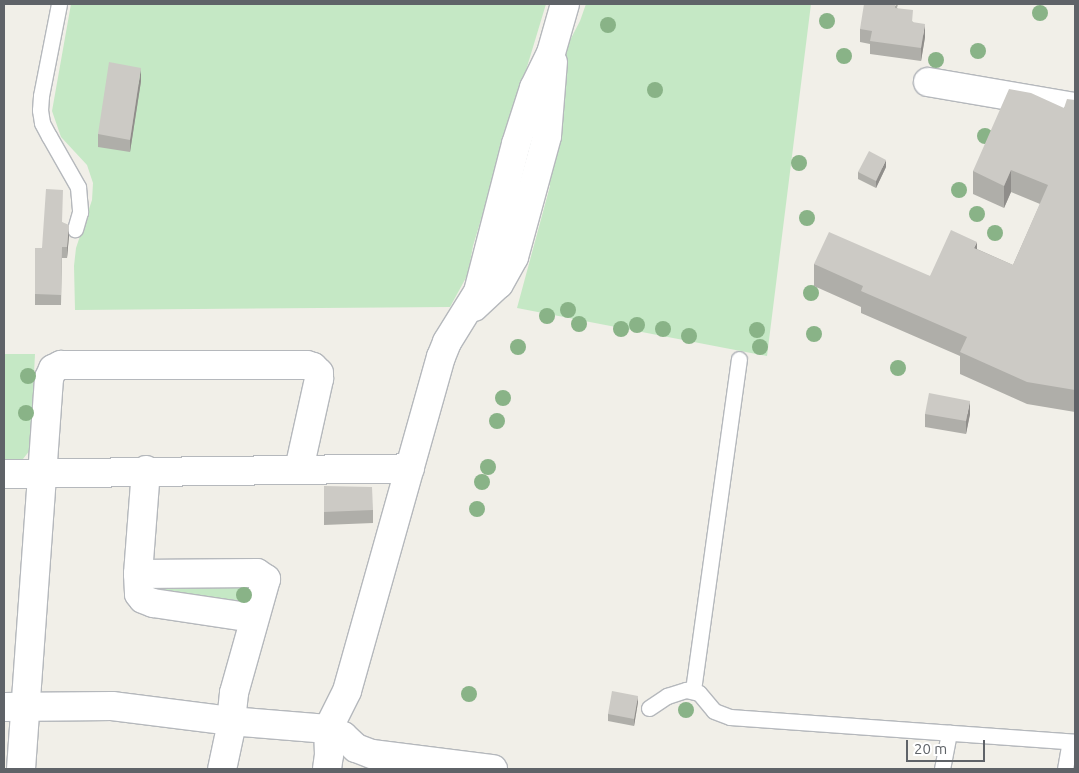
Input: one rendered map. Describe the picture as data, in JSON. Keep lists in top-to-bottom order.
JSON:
{
  "scale_bar": "20 m"
}
